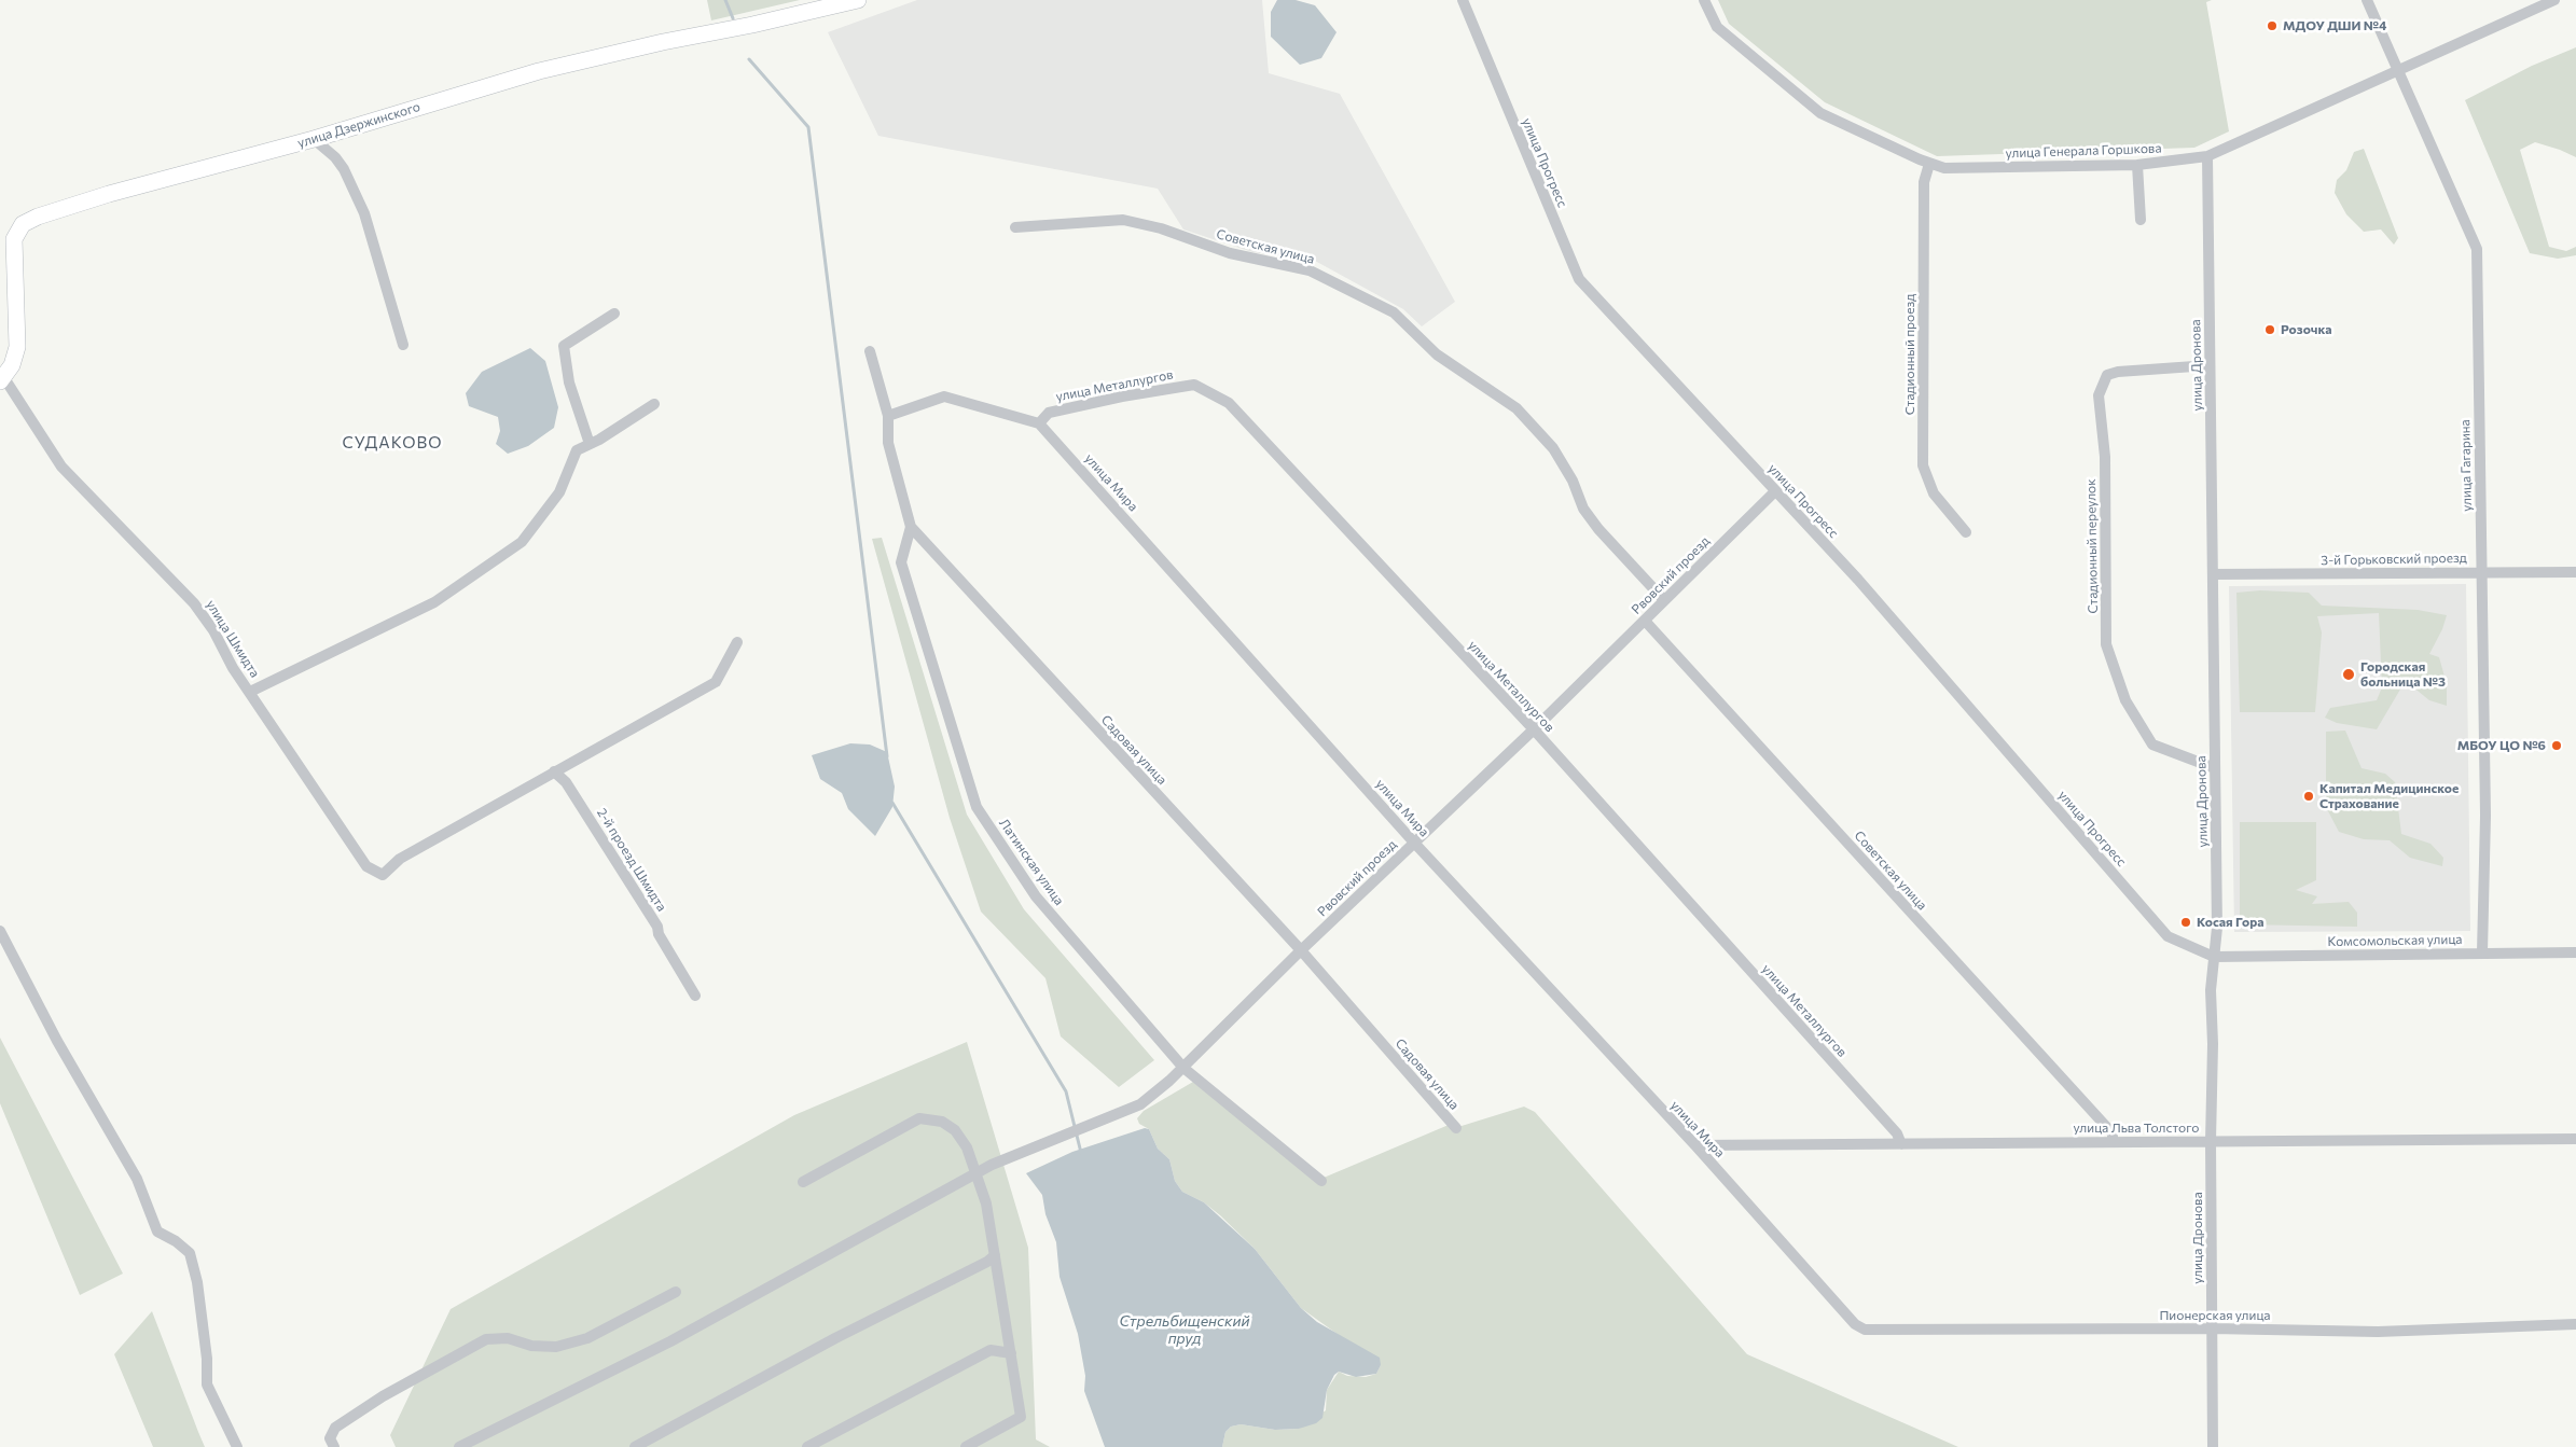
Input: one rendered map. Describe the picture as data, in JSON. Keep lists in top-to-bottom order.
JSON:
{
  "streets": {
    "street": [
      "улица Дзержинского",
      "улица Генерала Горшкова",
      "улица Прогресс",
      "Советская улица",
      "Стадионный проезд",
      "улица Дронова",
      "улица Металлургов",
      "улица Гагарина",
      "улица Мира",
      "Стадионный переулок",
      "3-й Горьковский проезд",
      "Рвовский проезд",
      "улица Шмидта",
      "Садовая улица",
      "2-й проезд Шмидта",
      "Латинская улица",
      "Комсомольская улица",
      "улица Льва Толстого",
      "Пионерская улица"
    ]
  },
  "crossings": [
    ["улица Дзержинского", "улица Шмидта"],
    ["улица Генерала Горшкова", "Стадионный проезд"],
    ["улица Генерала Горшкова", "улица Дронова"],
    ["улица Генерала Горшкова", "улица Гагарина"],
    ["улица Прогресс", "улица Дронова"],
    ["улица Прогресс", "Рвовский проезд"],
    ["улица Прогресс", "Комсомольская улица"],
    ["Советская улица", "Рвовский проезд"],
    ["Советская улица", "улица Льва Толстого"],
    ["улица Дронова", "Стадионный переулок"],
    ["улица Дронова", "3-й Горьковский проезд"],
    ["улица Дронова", "Комсомольская улица"],
    ["улица Дронова", "улица Льва Толстого"],
    ["улица Дронова", "Пионерская улица"],
    ["улица Металлургов", "улица Мира"],
    ["улица Металлургов", "Рвовский проезд"],
    ["улица Металлургов", "улица Льва Толстого"],
    ["улица Гагарина", "3-й Горьковский проезд"],
    ["улица Гагарина", "Комсомольская улица"],
    ["улица Мира", "Рвовский проезд"],
    ["улица Мира", "улица Льва Толстого"],
    ["улица Мира", "Пионерская улица"],
    ["Рвовский проезд", "Садовая улица"],
    ["Рвовский проезд", "Латинская улица"],
    ["улица Шмидта", "2-й проезд Шмидта"],
    ["Садовая улица", "Латинская улица"]
  ],
  "districts": ["СУДАКОВО"],
  "water": ["Стрельбищенский пруд"],
  "places": [
    "МДОУ ДШИ №4",
    "Розочка",
    "Городская больница №3",
    "МБОУ ЦО №6",
    "Капитал Медицинское Страхование",
    "Косая Гора"
  ]
}
